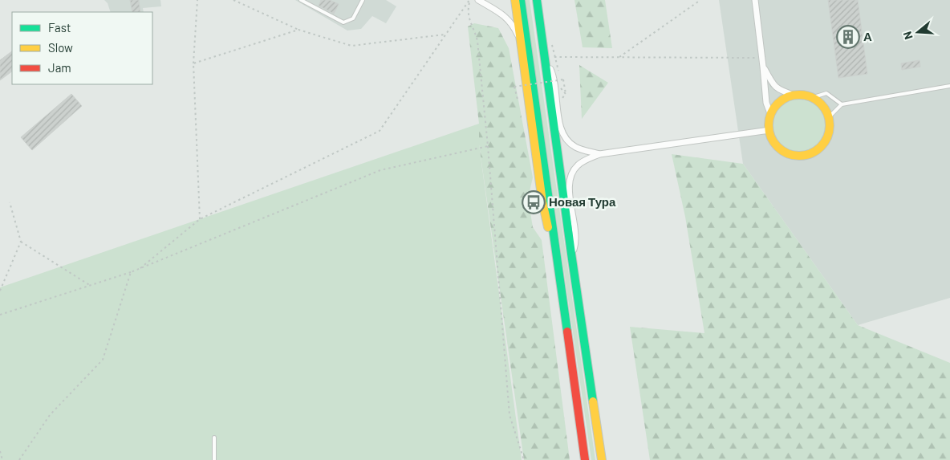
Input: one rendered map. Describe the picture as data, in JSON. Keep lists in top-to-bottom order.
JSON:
{
  "places": {
    "building": ["А"],
    "bus stop": ["Новая Тура"]
  },
  "legend": ["Fast", "Slow", "Jam"],
  "north": "left"
}
